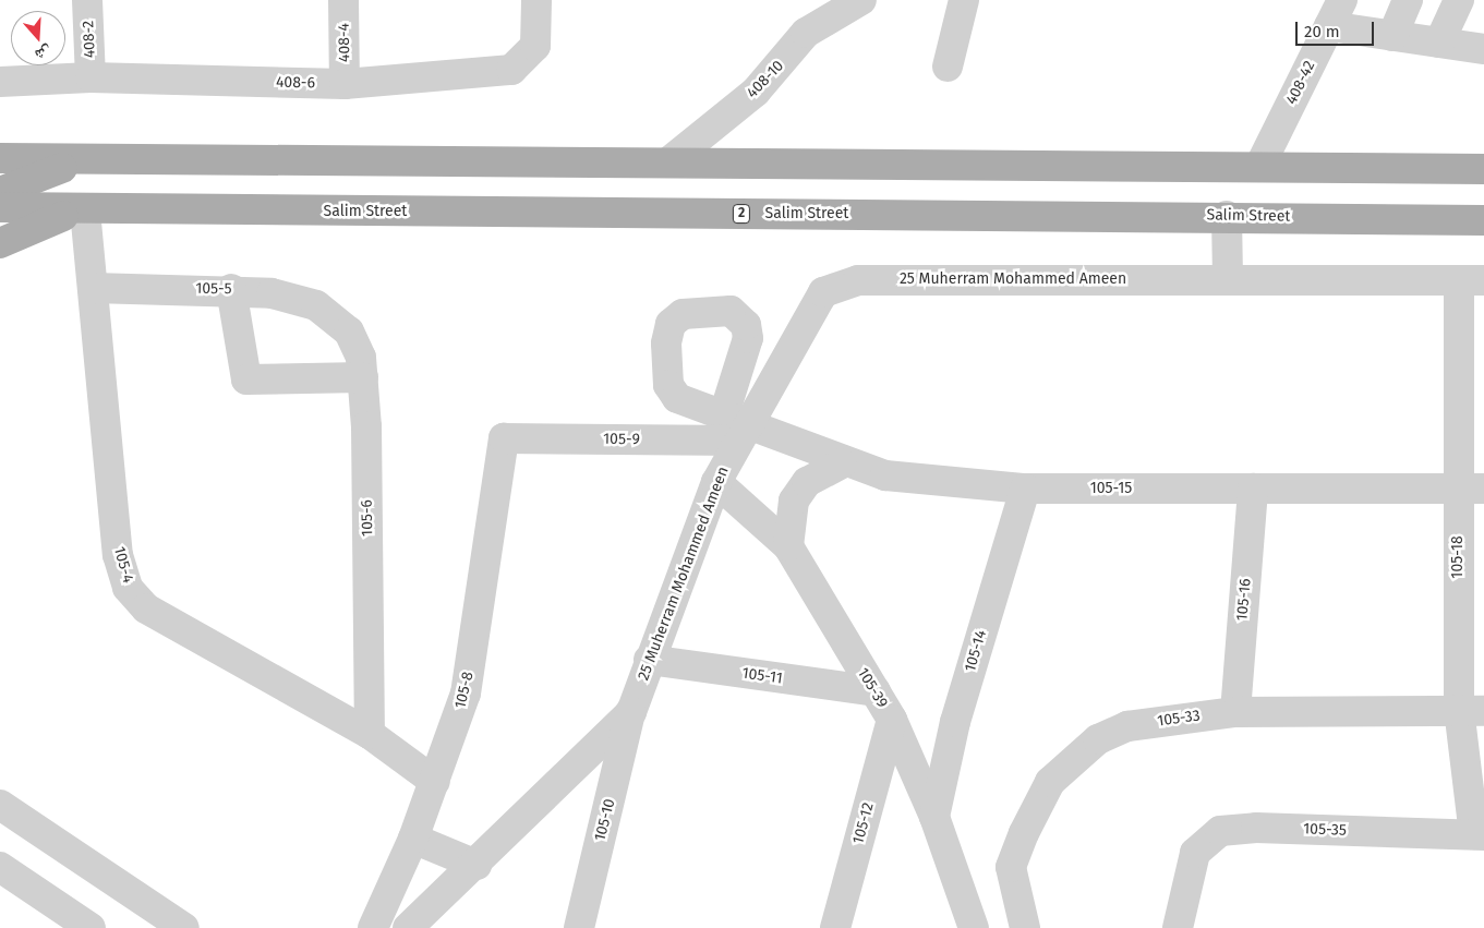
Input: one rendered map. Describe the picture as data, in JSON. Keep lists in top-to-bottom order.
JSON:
{
  "streets": {
    "main road": ["Salim Street", "2"],
    "street": [
      "408-2",
      "408-4",
      "408-10",
      "408-6",
      "408-42",
      "25 Muherram Mohammed Ameen",
      "105-5",
      "105-9",
      "105-15",
      "105-6",
      "105-18",
      "105-4",
      "105-16",
      "105-14",
      "105-11",
      "105-39",
      "105-8",
      "105-33",
      "105-10",
      "105-12",
      "105-35"
    ]
  },
  "crossings": [
    ["408-2", "408-6"],
    ["408-4", "408-6"],
    ["Salim Street", "105-4"],
    ["25 Muherram Mohammed Ameen", "105-9"],
    ["25 Muherram Mohammed Ameen", "105-15"],
    ["25 Muherram Mohammed Ameen", "105-18"],
    ["25 Muherram Mohammed Ameen", "105-11"],
    ["25 Muherram Mohammed Ameen", "105-39"],
    ["25 Muherram Mohammed Ameen", "105-10"],
    ["105-5", "105-6"],
    ["105-5", "105-4"],
    ["105-9", "105-15"],
    ["105-9", "105-8"],
    ["105-15", "105-18"],
    ["105-15", "105-16"],
    ["105-15", "105-14"],
    ["105-6", "105-4"],
    ["105-18", "105-33"],
    ["105-18", "105-35"],
    ["105-4", "105-8"],
    ["105-16", "105-33"],
    ["105-14", "105-39"],
    ["105-11", "105-39"],
    ["105-39", "105-12"]
  ],
  "scale_bar": "20 m",
  "north": "bottom"
}
